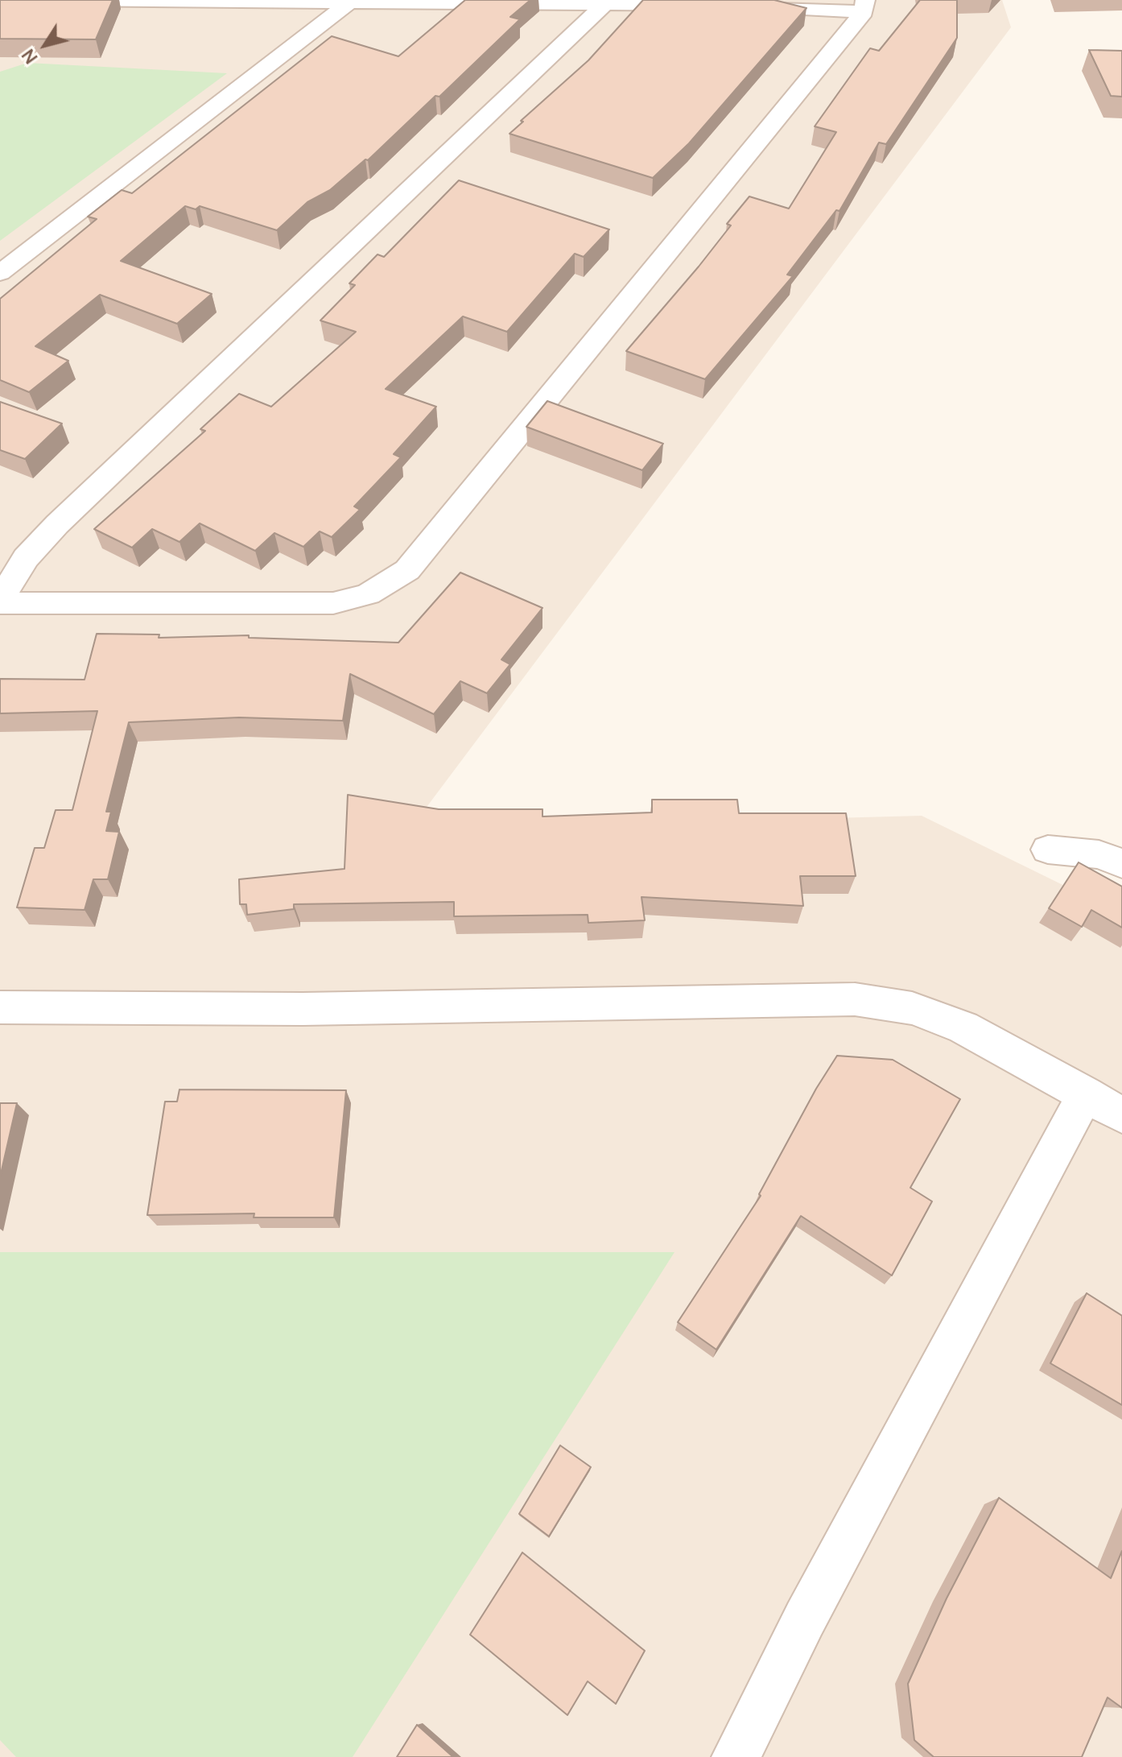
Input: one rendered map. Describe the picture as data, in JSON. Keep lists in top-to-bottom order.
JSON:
{
  "north": "bottom left"
}
